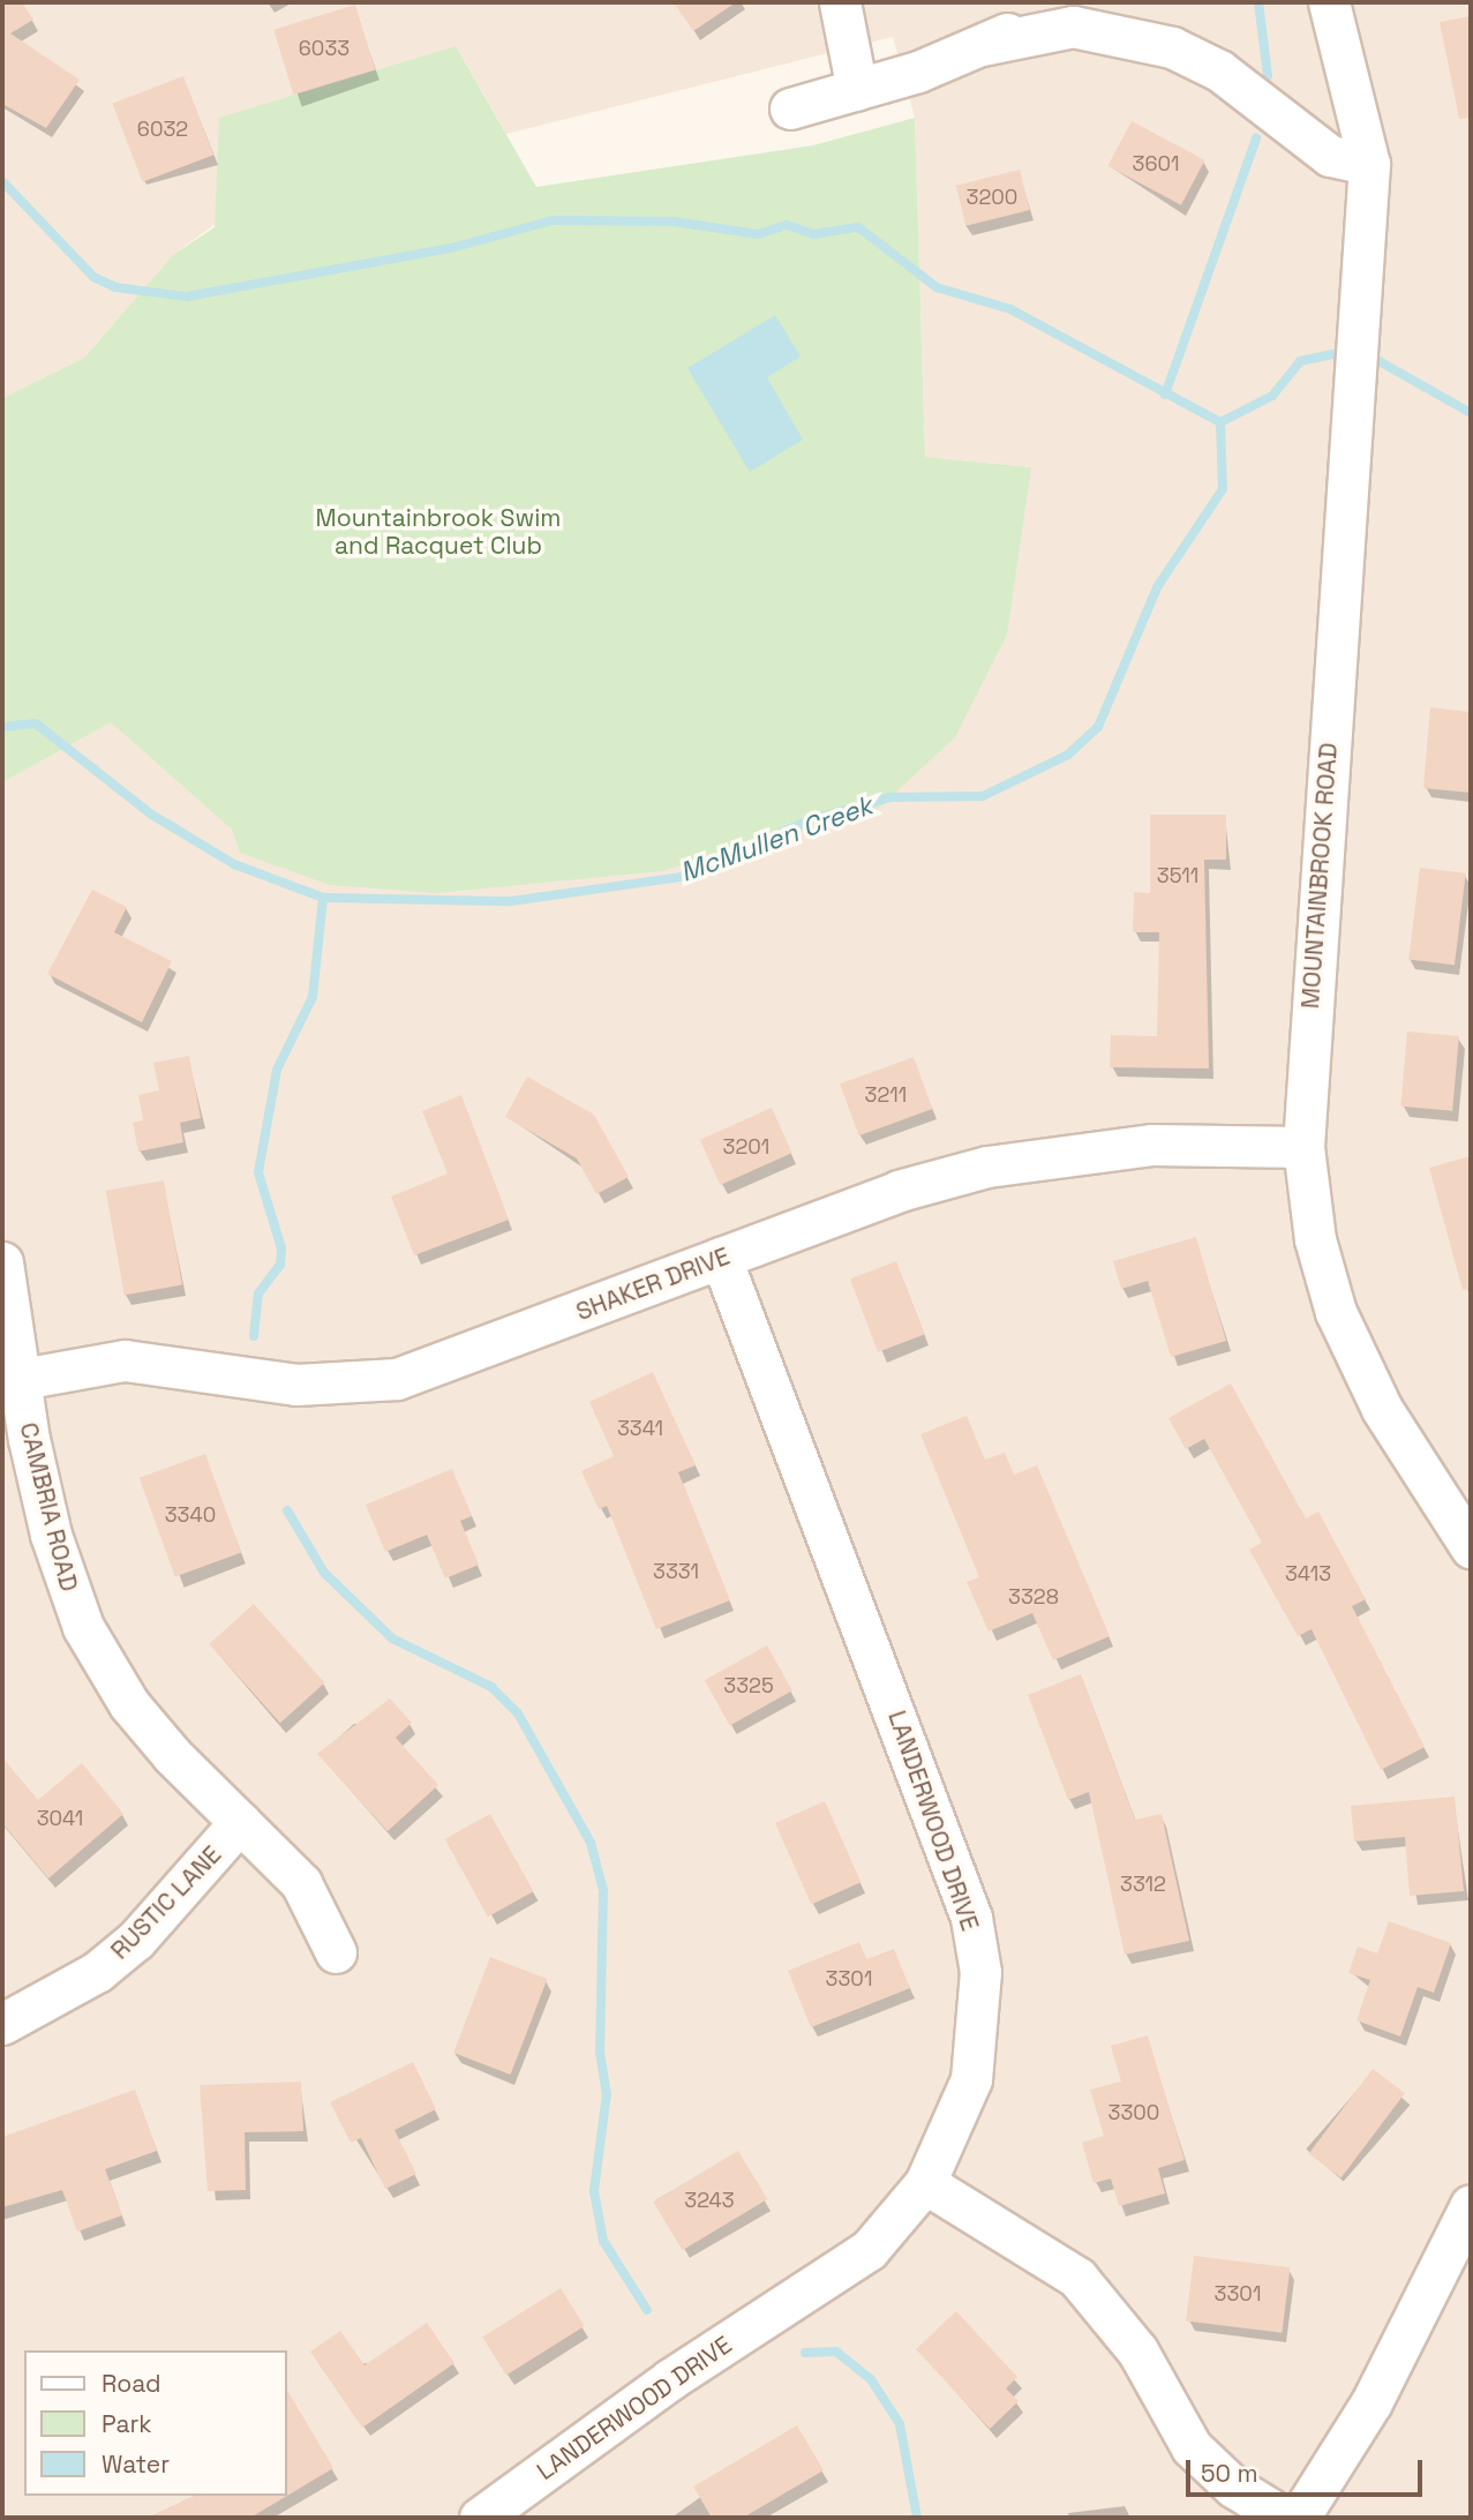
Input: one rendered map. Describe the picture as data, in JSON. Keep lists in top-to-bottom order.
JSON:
{
  "streets": {
    "street": [
      "MOUNTAINBROOK ROAD",
      "SHAKER DRIVE",
      "CAMBRIA ROAD",
      "LANDERWOOD DRIVE",
      "RUSTIC LANE"
    ]
  },
  "crossings": [
    ["MOUNTAINBROOK ROAD", "SHAKER DRIVE"],
    ["SHAKER DRIVE", "CAMBRIA ROAD"],
    ["SHAKER DRIVE", "LANDERWOOD DRIVE"],
    ["CAMBRIA ROAD", "RUSTIC LANE"]
  ],
  "water": ["McMullen Creek"],
  "parks": ["Mountainbrook Swim and Racquet Club"],
  "house_numbers": [
    "6033",
    "6032",
    "3601",
    "3200",
    "3511",
    "3211",
    "3201",
    "3341",
    "3340",
    "3331",
    "3413",
    "3328",
    "3325",
    "3041",
    "3312",
    "3301",
    "3300",
    "3243",
    "3301"
  ],
  "legend": ["Road", "Park", "Water"],
  "scale_bar": "50 m"
}
